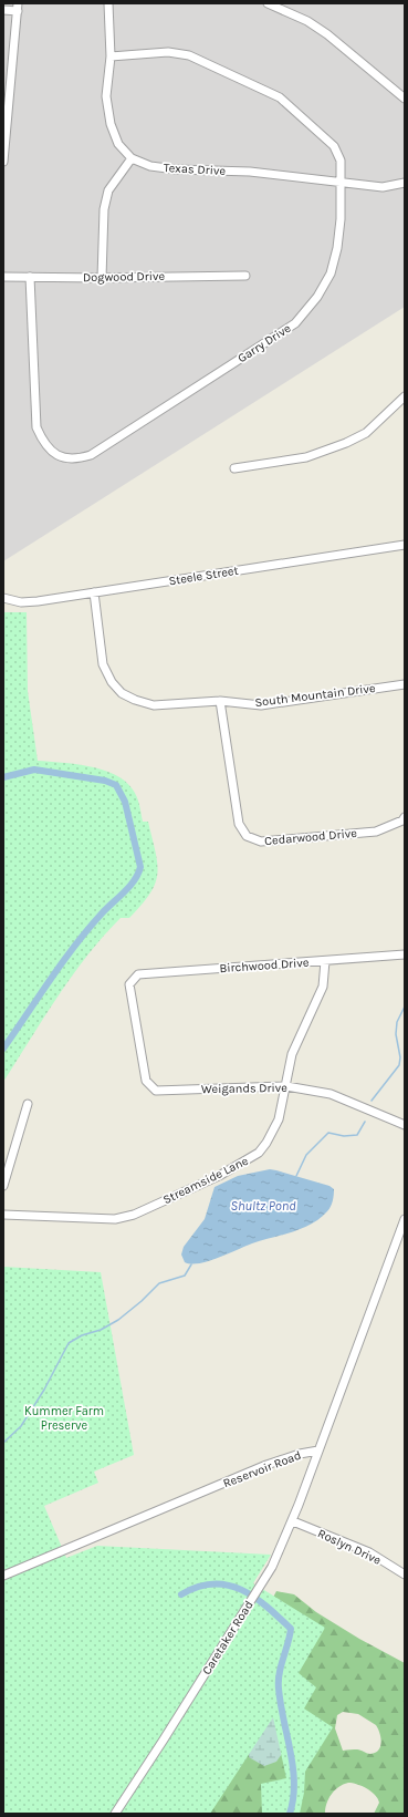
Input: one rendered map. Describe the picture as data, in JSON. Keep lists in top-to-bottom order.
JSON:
{
  "streets": {
    "street": [
      "Texas Drive",
      "Dogwood Drive",
      "Garry Drive",
      "Steele Street",
      "South Mountain Drive",
      "Cedarwood Drive",
      "Birchwood Drive",
      "Weigands Drive",
      "Streamside Lane",
      "Reservoir Road",
      "Roslyn Drive",
      "Caretaker Road"
    ]
  },
  "crossings": [
    ["Texas Drive", "Garry Drive"],
    ["Dogwood Drive", "Garry Drive"],
    ["Steele Street", "South Mountain Drive"],
    ["South Mountain Drive", "Cedarwood Drive"],
    ["Birchwood Drive", "Weigands Drive"],
    ["Birchwood Drive", "Streamside Lane"],
    ["Weigands Drive", "Streamside Lane"],
    ["Reservoir Road", "Caretaker Road"],
    ["Roslyn Drive", "Caretaker Road"]
  ],
  "water": ["Shultz Pond"],
  "parks": ["Kummer Farm Preserve"]
}
